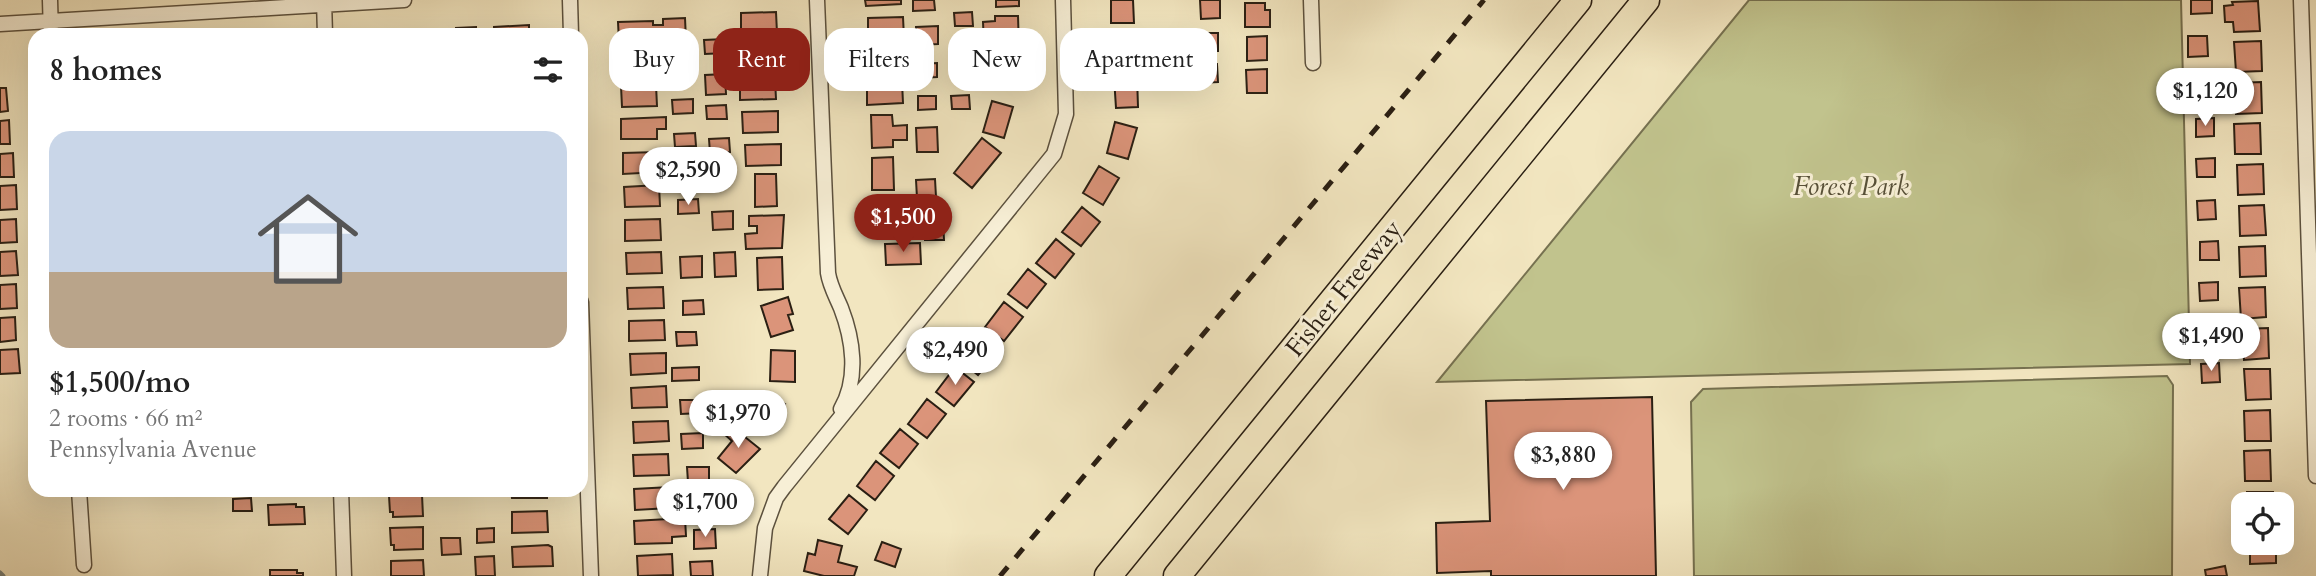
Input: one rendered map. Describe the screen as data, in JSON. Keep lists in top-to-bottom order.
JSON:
{
  "streets": {
    "highway": ["Fisher Freeway"]
  },
  "parks": ["Forest Park"],
  "page": {
    "chip": [
      "Buy",
      "Rent",
      "Filters",
      "New",
      "Apartment"
    ],
    "heading": "8 homes",
    "price": [
      "$1,120",
      "$2,590",
      "$1,500",
      "$1,490",
      "$2,490",
      "$1,970",
      "$3,880",
      "$1,700"
    ],
    "list": [
      {
        "name": "$1,500/mo",
        "note": "2 rooms · 66 m² · Pennsylvania Avenue"
      }
    ]
  }
}
